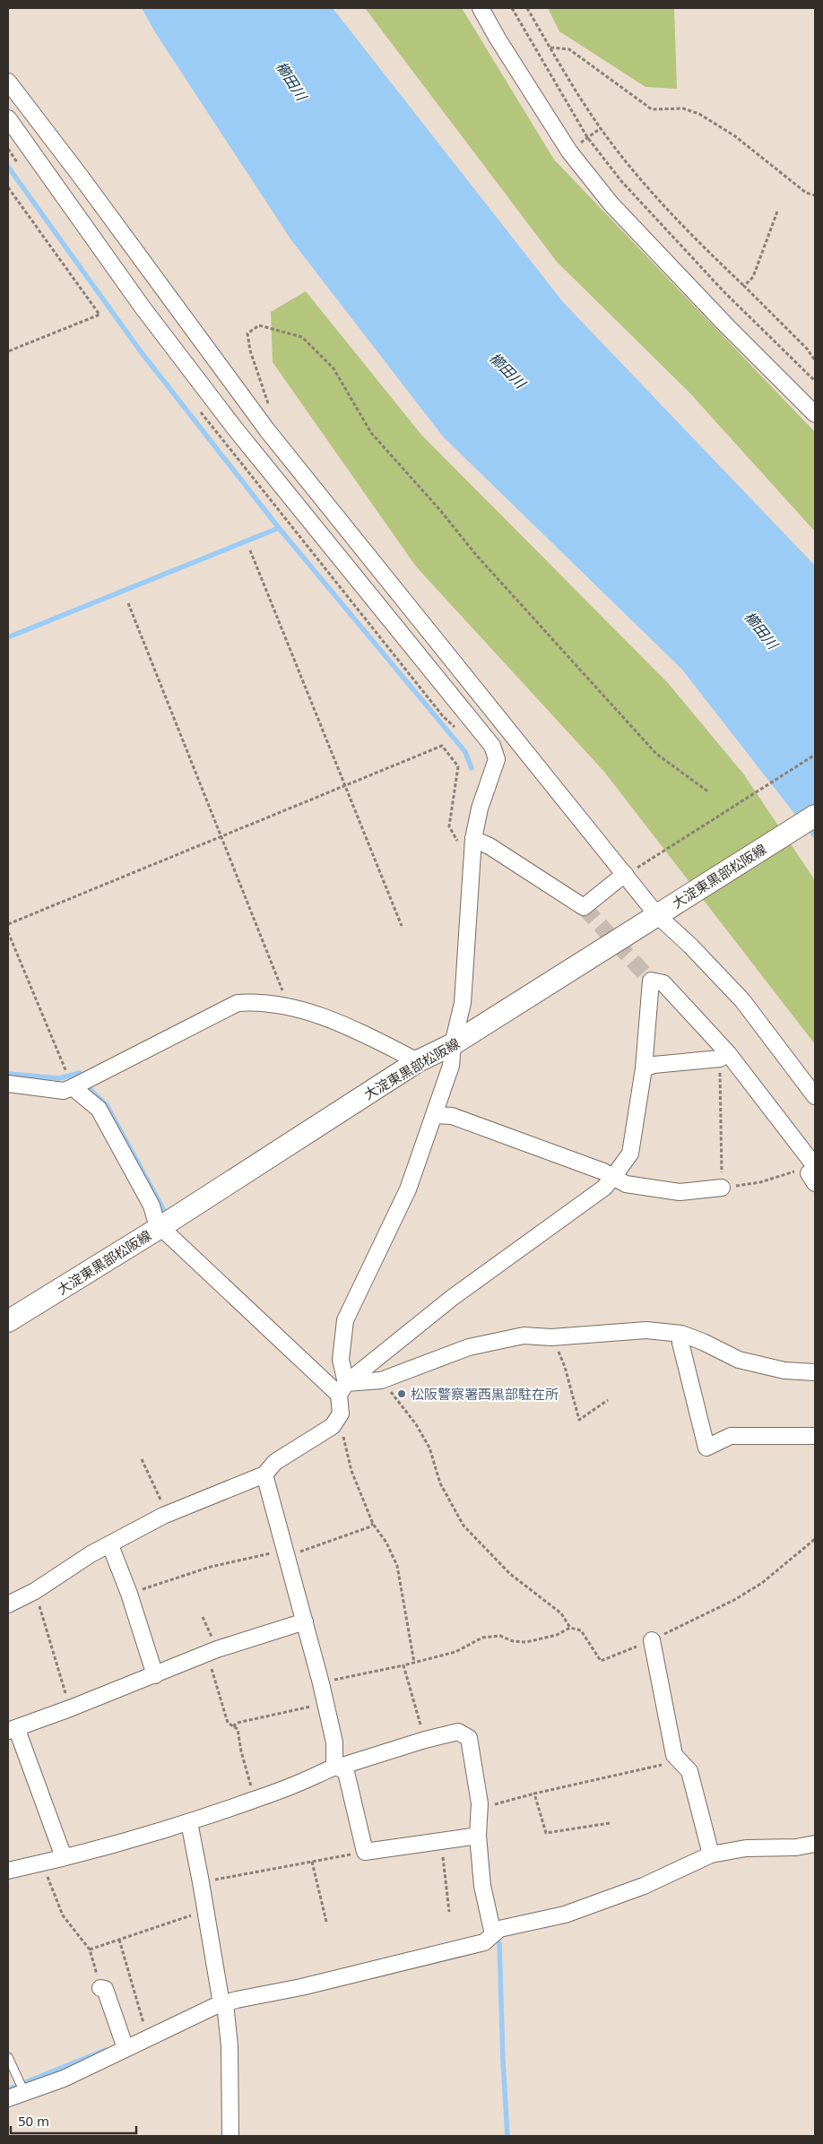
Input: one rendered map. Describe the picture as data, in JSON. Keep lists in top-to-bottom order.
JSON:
{
  "streets": {
    "main road": ["大淀東黒部松阪線"]
  },
  "water": ["櫛田川"],
  "places": ["松阪警察署西黒部駐在所"],
  "scale_bar": "50 m"
}
